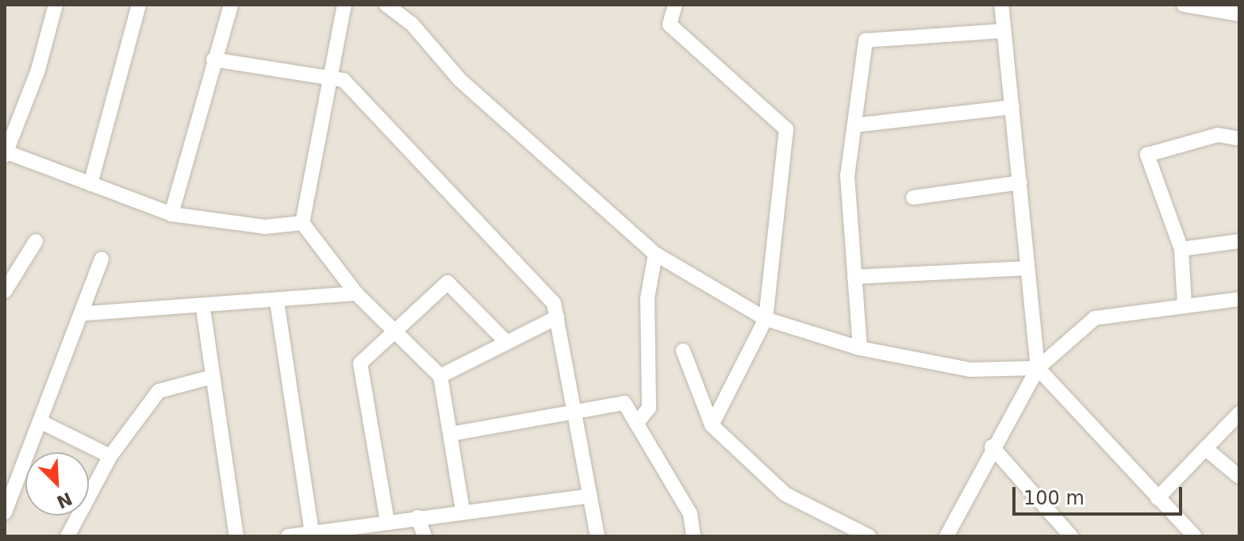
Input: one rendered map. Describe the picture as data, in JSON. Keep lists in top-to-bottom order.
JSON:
{
  "scale_bar": "100 m",
  "north": "bottom right"
}
